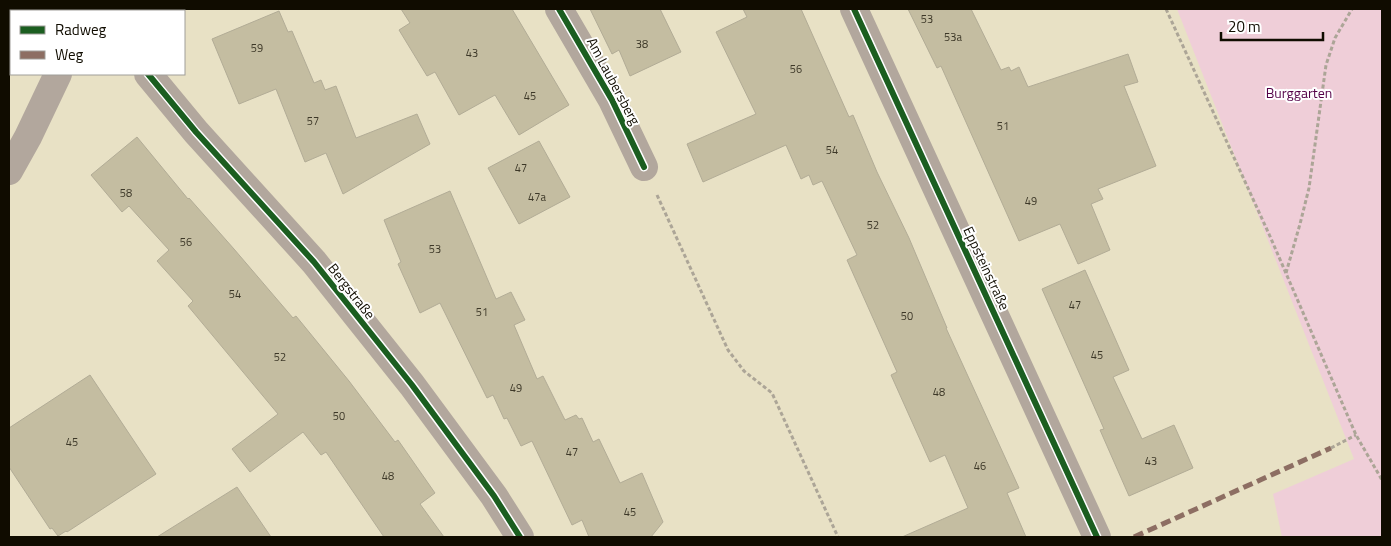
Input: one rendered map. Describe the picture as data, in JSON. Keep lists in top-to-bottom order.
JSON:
{
  "streets": {
    "street": ["Am Laubersberg", "Eppsteinstraße", "Bergstraße"]
  },
  "parks": ["Burggarten"],
  "house_numbers": [
    "53",
    "53a",
    "38",
    "59",
    "43",
    "56",
    "45",
    "57",
    "51",
    "54",
    "47",
    "58",
    "47a",
    "49",
    "52",
    "56",
    "53",
    "54",
    "47",
    "51",
    "50",
    "45",
    "52",
    "49",
    "48",
    "50",
    "45",
    "47",
    "43",
    "46",
    "48",
    "45"
  ],
  "legend": ["Radweg", "Weg"],
  "scale_bar": "20 m"
}
